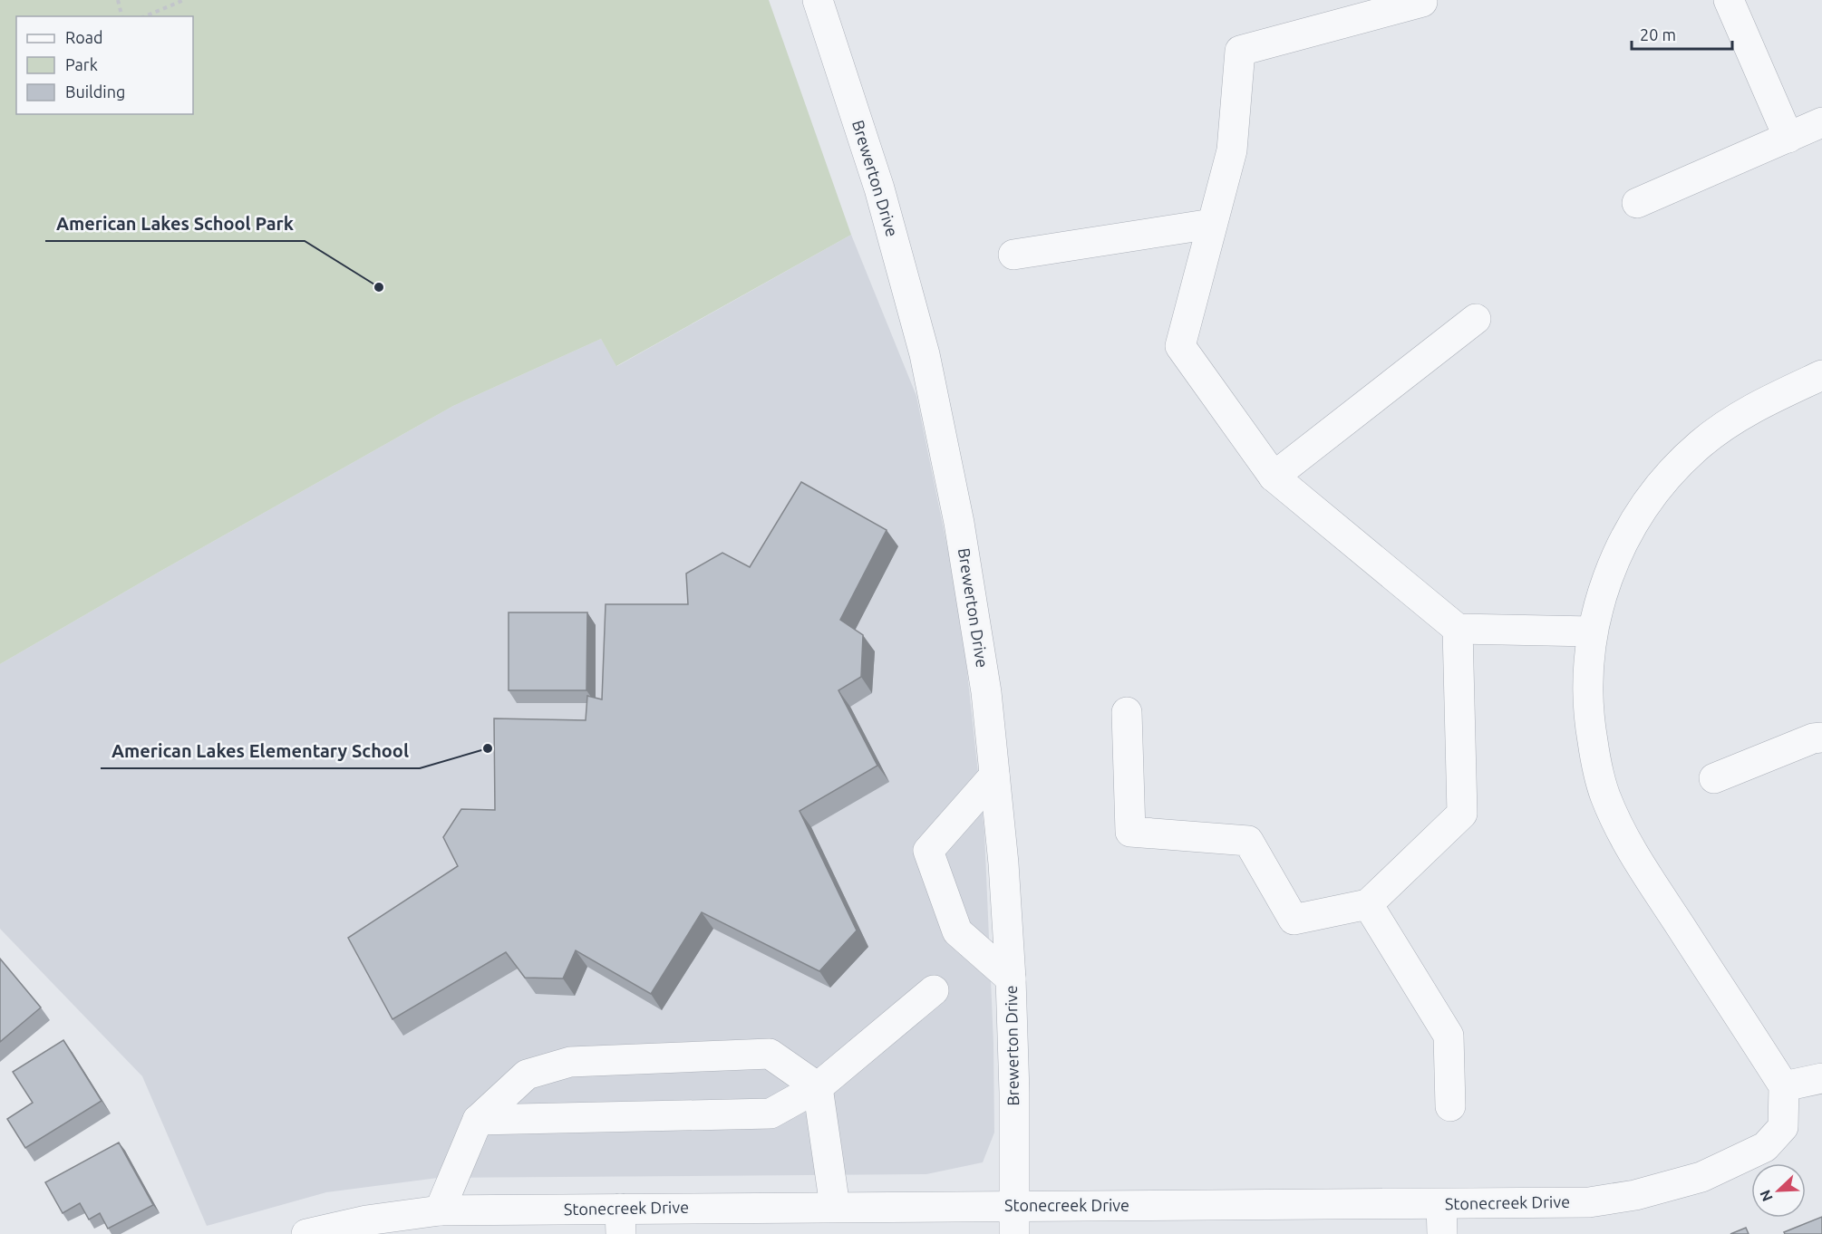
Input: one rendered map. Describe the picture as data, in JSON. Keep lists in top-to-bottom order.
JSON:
{
  "streets": {
    "street": ["Brewerton Drive", "Stonecreek Drive"]
  },
  "crossings": [
    ["Brewerton Drive", "Stonecreek Drive"]
  ],
  "places": ["American Lakes School Park", "American Lakes Elementary School"],
  "legend": ["Road", "Park", "Building"],
  "scale_bar": "20 m",
  "north": "bottom left"
}
